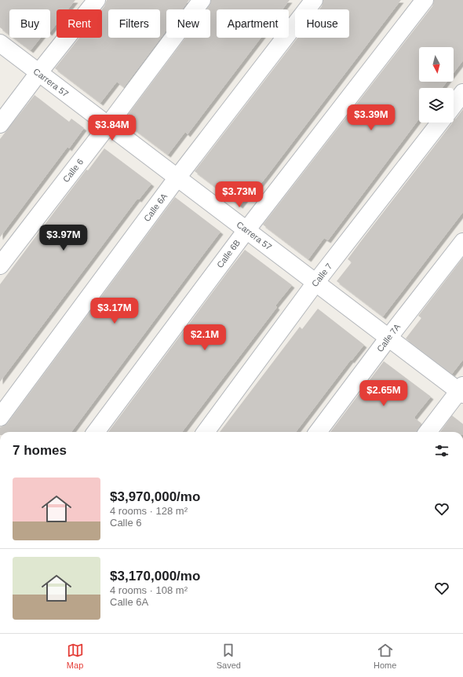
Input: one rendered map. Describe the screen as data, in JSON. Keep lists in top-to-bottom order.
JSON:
{
  "streets": {
    "street": [
      "Carrera 57",
      "Calle 6",
      "Calle 6A",
      "Calle 6B",
      "Calle 7",
      "Calle 7A"
    ]
  },
  "crossings": [
    ["Carrera 57", "Calle 6"],
    ["Carrera 57", "Calle 6A"],
    ["Carrera 57", "Calle 6B"],
    ["Carrera 57", "Calle 7"],
    ["Carrera 57", "Calle 7A"]
  ],
  "north": "bottom",
  "page": {
    "chip": [
      "Buy",
      "Rent",
      "Filters",
      "New",
      "Apartment",
      "House"
    ],
    "price": [
      "$3.39M",
      "$3.84M",
      "$3.73M",
      "$3.97M",
      "$3.17M",
      "$2.1M",
      "$2.65M"
    ],
    "heading": "7 homes",
    "list": [
      {
        "name": "$3,970,000/mo",
        "note": "4 rooms · 128 m² · Calle 6"
      },
      {
        "name": "$3,170,000/mo",
        "note": "4 rooms · 108 m² · Calle 6A"
      }
    ],
    "tabs": ["Map", "Saved", "Home"]
  }
}
